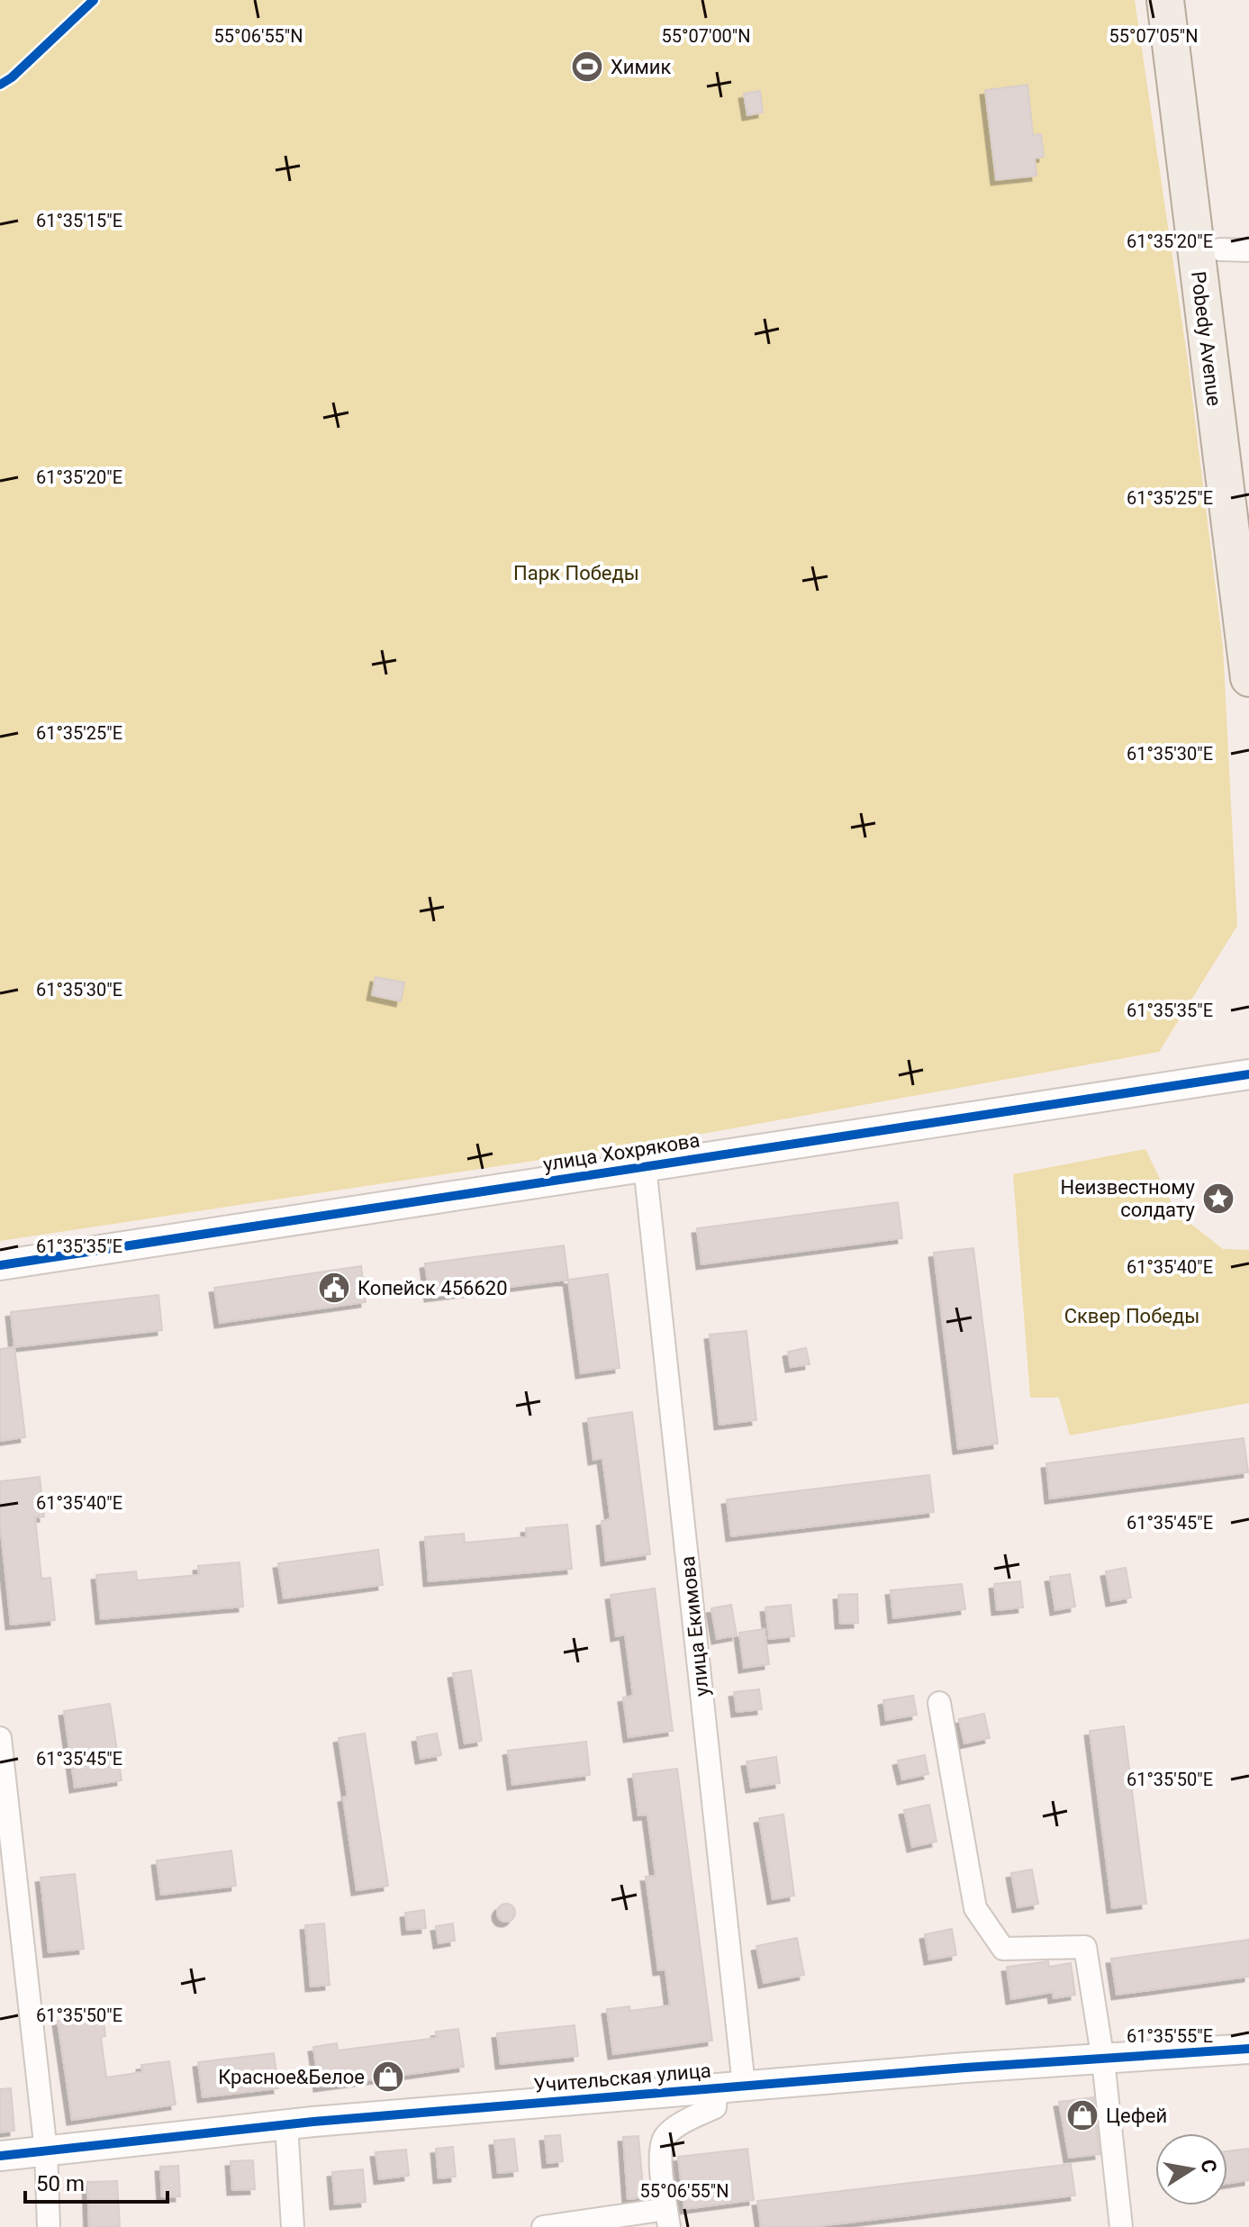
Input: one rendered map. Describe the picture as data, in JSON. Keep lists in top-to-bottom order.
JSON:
{
  "streets": {
    "main road": ["Pobedy Avenue"],
    "street": ["улица Хохрякова", "улица Екимова", "Учительская улица"]
  },
  "crossings": [
    ["улица Хохрякова", "улица Екимова"],
    ["улица Екимова", "Учительская улица"]
  ],
  "parks": ["Парк Победы", "Сквер Победы"],
  "places": {
    "sports": ["Химик"],
    "place": ["Неизвестному солдату"],
    "public building": ["Копейск 456620"],
    "shop": ["Красное&Белое", "Цефей"]
  },
  "scale_bar": "50 m",
  "north": "right",
  "coordinates": [
    "55°06'55\"N",
    "55°07'00\"N",
    "55°07'05\"N",
    "61°35'15\"E",
    "61°35'20\"E",
    "61°35'25\"E",
    "61°35'30\"E",
    "61°35'35\"E",
    "61°35'40\"E",
    "61°35'45\"E",
    "61°35'50\"E",
    "61°35'55\"E"
  ]
}
